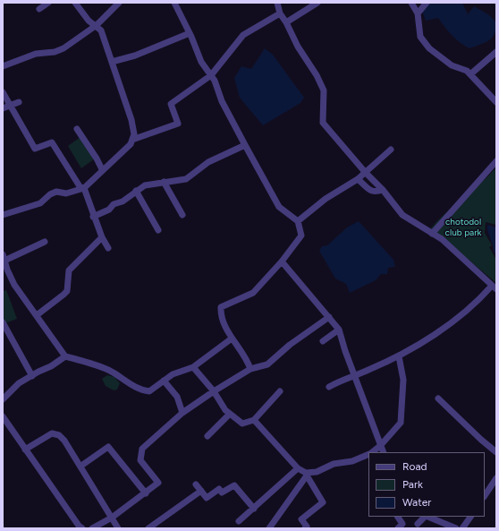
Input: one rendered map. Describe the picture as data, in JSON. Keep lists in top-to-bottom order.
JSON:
{
  "parks": ["chotodol club park"],
  "legend": ["Road", "Park", "Water"]
}
